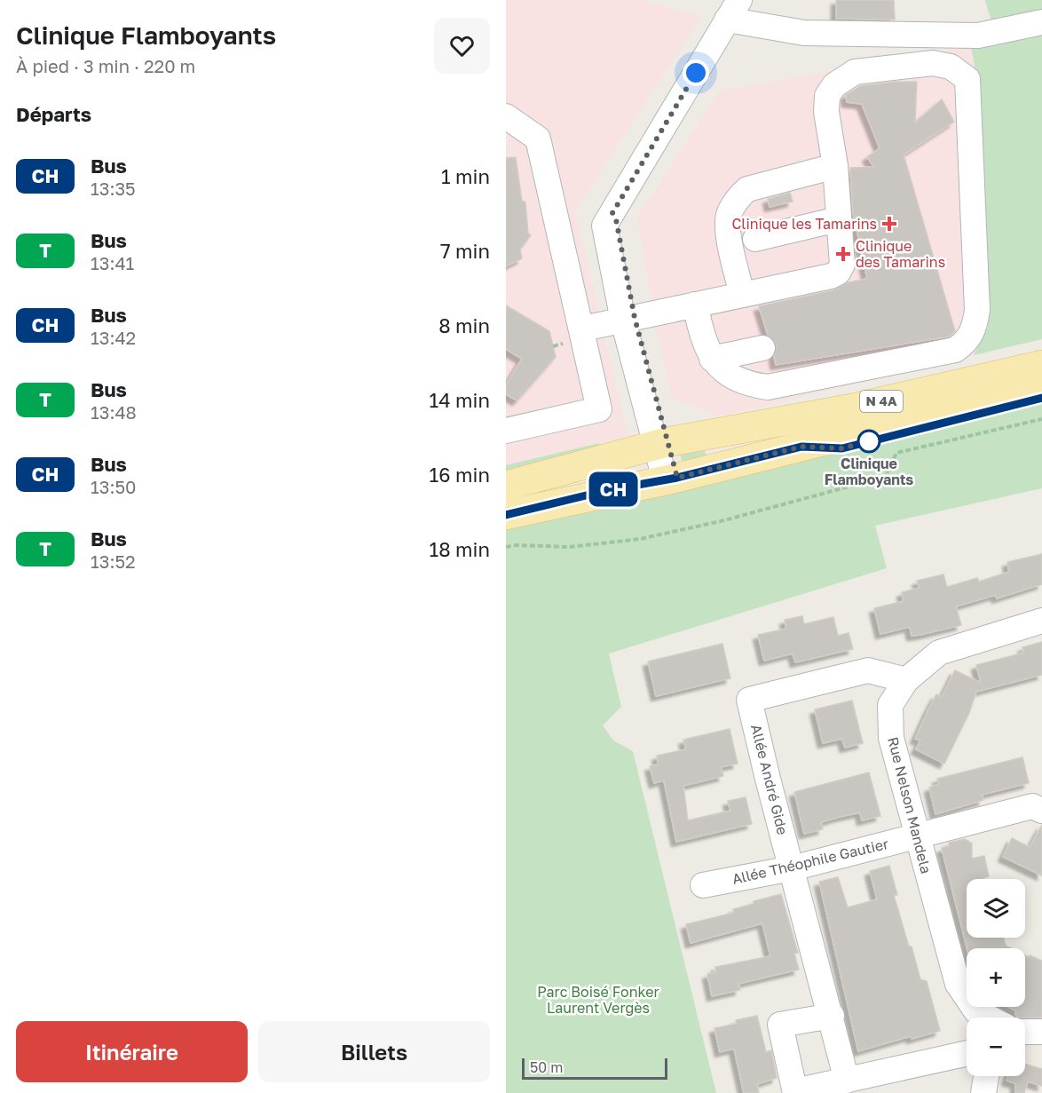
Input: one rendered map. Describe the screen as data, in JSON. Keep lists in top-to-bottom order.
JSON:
{
  "streets": {
    "main road": ["N 4A"],
    "street": ["Allée André Gide", "Rue Nelson Mandela", "Allée Théophile Gautier"]
  },
  "crossings": [
    ["Allée André Gide", "Rue Nelson Mandela"],
    ["Allée André Gide", "Allée Théophile Gautier"],
    ["Rue Nelson Mandela", "Allée Théophile Gautier"]
  ],
  "parks": ["Parc Boisé Fonker Laurent Vergès"],
  "places": {
    "health": ["Clinique les Tamarins", "Clinique des Tamarins"],
    "other": ["Clinique Flamboyants"]
  },
  "lines": ["bus line CH"],
  "scale_bar": "50 m",
  "page": {
    "heading": [
      ["Clinique Flamboyants", "À pied · 3 min · 220 m"],
      "Départs"
    ],
    "on_map": "CH",
    "list": [
      {
        "mark": "CH",
        "name": "Bus",
        "note": "13:35",
        "value": "1 min"
      },
      {
        "mark": "T",
        "name": "Bus",
        "note": "13:41",
        "value": "7 min"
      },
      {
        "mark": "CH",
        "name": "Bus",
        "note": "13:42",
        "value": "8 min"
      },
      {
        "mark": "T",
        "name": "Bus",
        "note": "13:48",
        "value": "14 min"
      },
      {
        "mark": "CH",
        "name": "Bus",
        "note": "13:50",
        "value": "16 min"
      },
      {
        "mark": "T",
        "name": "Bus",
        "note": "13:52",
        "value": "18 min"
      }
    ],
    "map_buttons": ["+", "−"],
    "buttons": ["Itinéraire", "Billets"],
    "scale": "50 m"
  }
}
